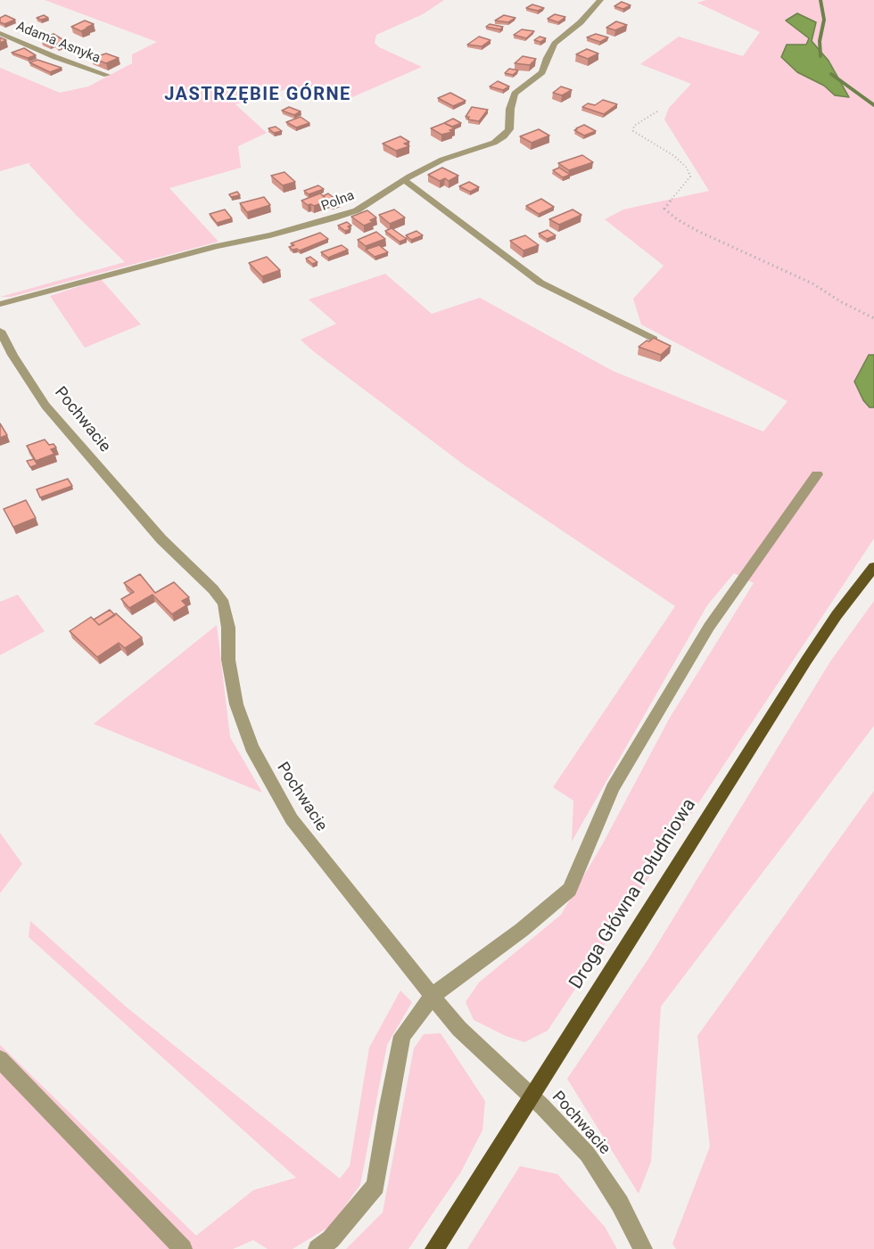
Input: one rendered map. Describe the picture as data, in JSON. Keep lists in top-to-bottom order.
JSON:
{
  "streets": {
    "main road": ["Droga Główna Południowa"],
    "street": ["Adama Asnyka", "Polna", "Pochwacie"]
  },
  "crossings": [
    ["Pochwacie", "Droga Główna Południowa"]
  ],
  "districts": ["JASTRZĘBIE GÓRNE"]
}
